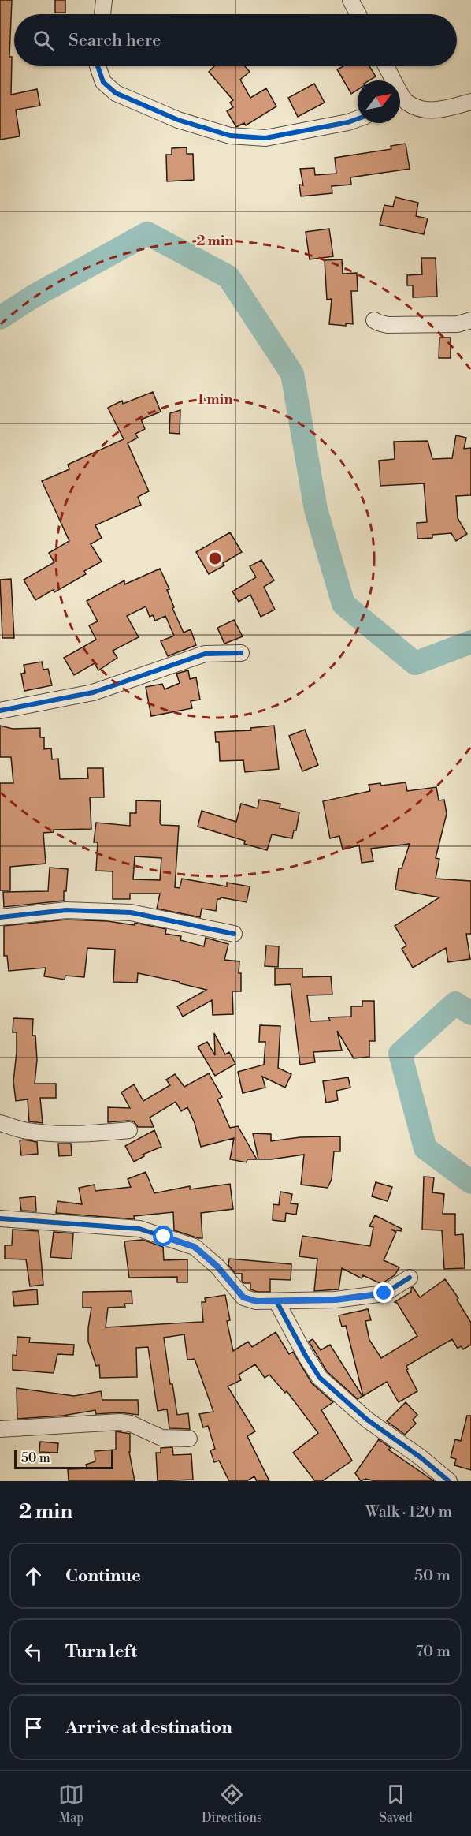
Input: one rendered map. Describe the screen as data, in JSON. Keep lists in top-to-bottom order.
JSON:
{
  "scale_bar": "50 m",
  "north": "top right",
  "page": {
    "search": "Search here",
    "scale": "50 m",
    "heading": ["2 min", "Walk · 120 m"],
    "list": [
      ["Continue", "50 m"],
      ["Turn left", "70 m"],
      "Arrive at destination"
    ],
    "nav": ["Map", "Directions", "Saved"]
  },
  "rings": ["2 min", "1 min"]
}
